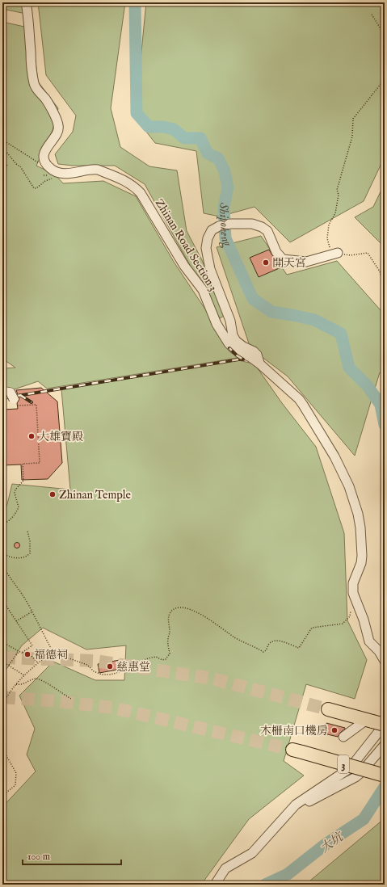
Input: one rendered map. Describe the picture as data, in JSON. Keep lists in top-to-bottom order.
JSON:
{
  "streets": {
    "highway": ["3"],
    "street": ["Zhinan Road Section 3"]
  },
  "water": ["Shipokeng", "大坑"],
  "places": [
    "開天宮",
    "大雄寶殿",
    "Zhinan Temple",
    "福德祠",
    "慈惠堂",
    "木柵南口機房"
  ],
  "scale_bar": "100 m"
}
